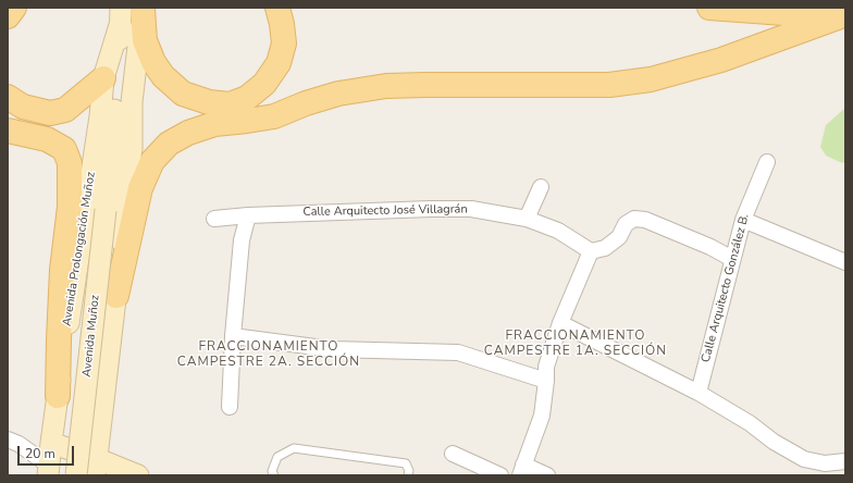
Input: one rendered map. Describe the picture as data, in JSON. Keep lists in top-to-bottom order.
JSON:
{
  "streets": {
    "main road": ["Avenida Prolongación Muñoz", "Avenida Muñoz"],
    "street": ["Calle Arquitecto José Villagrán", "Calle Arquitecto González B."]
  },
  "crossings": [
    ["Avenida Prolongación Muñoz", "Avenida Muñoz"]
  ],
  "districts": ["FRACCIONAMIENTO CAMPESTRE 1A. SECCIÓN", "FRACCIONAMIENTO CAMPESTRE 2A. SECCIÓN"],
  "scale_bar": "20 m"
}
